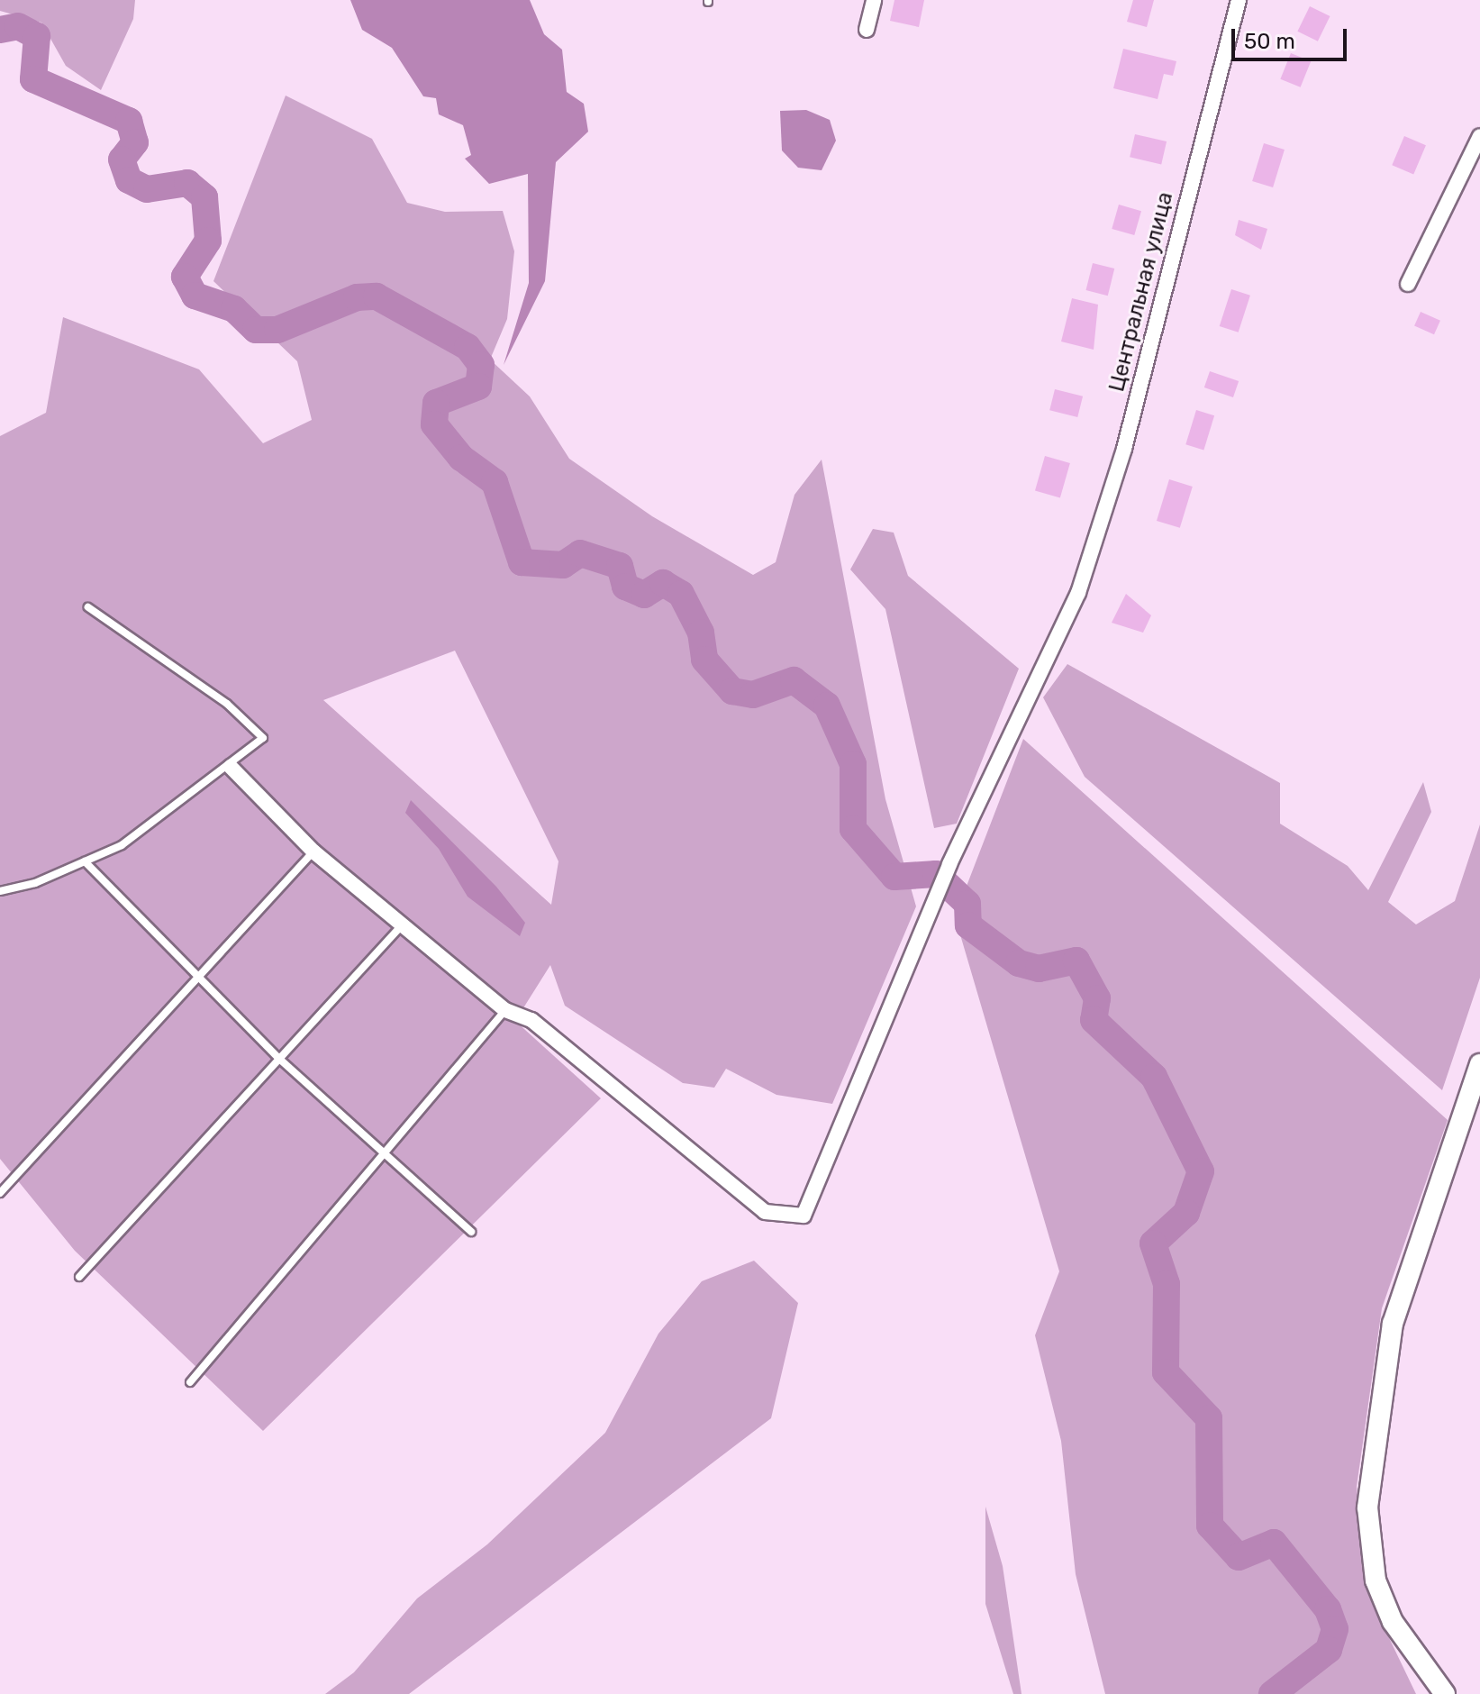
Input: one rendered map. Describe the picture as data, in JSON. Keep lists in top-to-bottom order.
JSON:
{
  "streets": {
    "street": ["Центральная улица"]
  },
  "scale_bar": "50 m"
}
